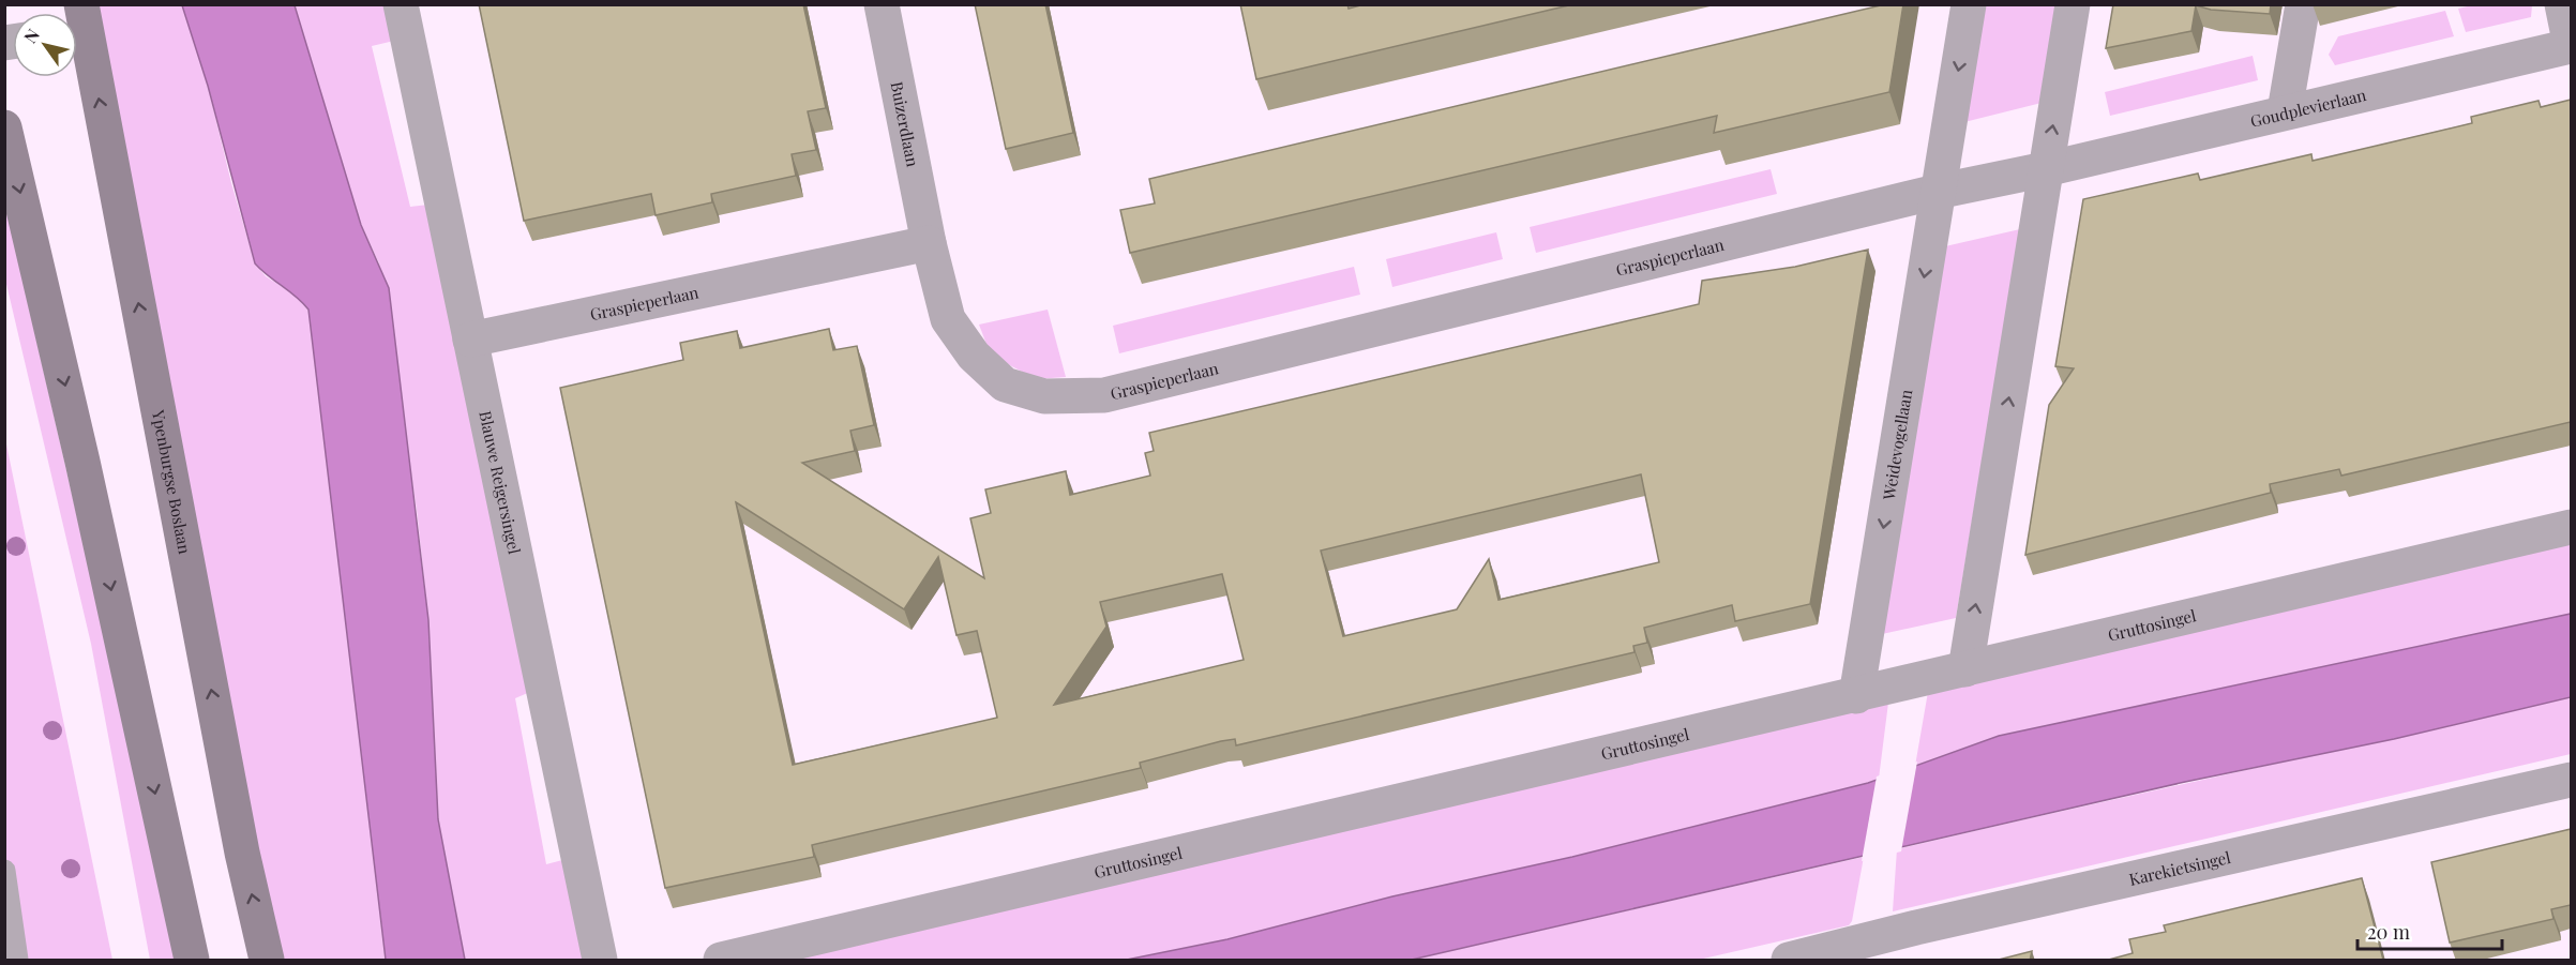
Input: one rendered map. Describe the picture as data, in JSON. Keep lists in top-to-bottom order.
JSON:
{
  "streets": {
    "main road": ["Ypenburgse Boslaan"],
    "street": [
      "Goudplevierlaan",
      "Buizerdlaan",
      "Graspieperlaan",
      "Weidevogellaan",
      "Blauwe Reigersingel",
      "Gruttosingel",
      "Karekietsingel"
    ]
  },
  "crossings": [
    ["Buizerdlaan", "Graspieperlaan"],
    ["Graspieperlaan", "Weidevogellaan"],
    ["Graspieperlaan", "Blauwe Reigersingel"],
    ["Weidevogellaan", "Gruttosingel"]
  ],
  "scale_bar": "20 m",
  "north": "top left"
}
